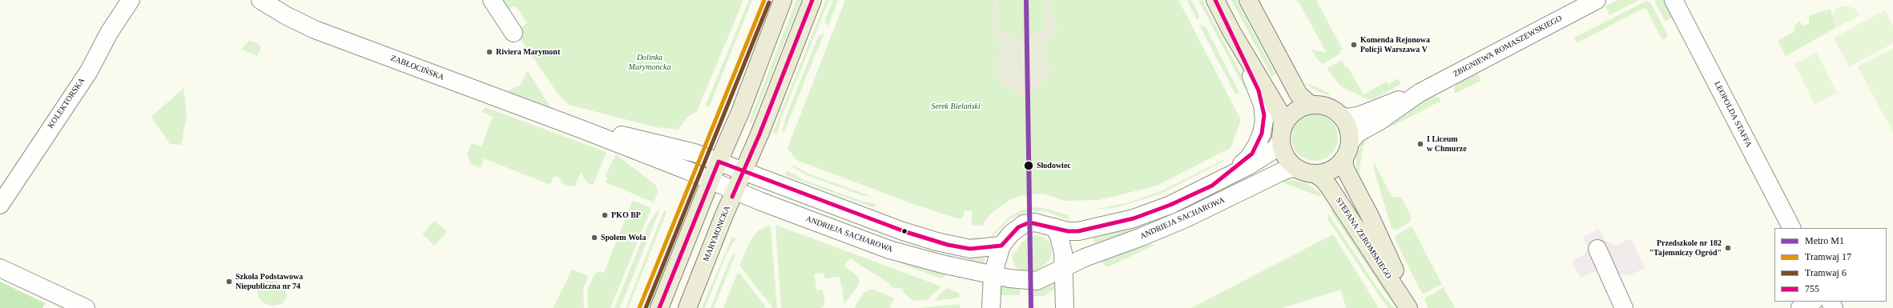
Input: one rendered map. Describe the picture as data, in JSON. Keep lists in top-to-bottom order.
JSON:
{
  "streets": {
    "main road": ["MARYMONCKA", "STEFANA ŻEROMSKIEGO"],
    "street": [
      "ZBIGNIEWA ROMASZEWSKIEGO",
      "ZABŁOCIŃSKA",
      "KOLEKTORSKA",
      "LEOPOLDA STAFFA",
      "ANDRIEJA SACHAROWA"
    ]
  },
  "crossings": [
    ["ZBIGNIEWA ROMASZEWSKIEGO", "ANDRIEJA SACHAROWA"],
    ["ZBIGNIEWA ROMASZEWSKIEGO", "STEFANA ŻEROMSKIEGO"],
    ["ZABŁOCIŃSKA", "ANDRIEJA SACHAROWA"],
    ["ANDRIEJA SACHAROWA", "MARYMONCKA"],
    ["ANDRIEJA SACHAROWA", "STEFANA ŻEROMSKIEGO"]
  ],
  "parks": ["Dolinka Marymoncka", "Serek Bielański"],
  "places": [
    "Komenda Rejonowa Policji Warszawa V",
    "Riviera Marymont",
    "I Liceum w Chmurze",
    "Słodowiec",
    "PKO BP",
    "Społem Wola",
    "Przedszkole nr 182 \"Tajemniczy Ogród\"",
    "Szkoła Podstawowa Niepubliczna nr 74"
  ],
  "lines": [
    "metro line M1",
    "tram line 17",
    "transit line 755",
    "tram line 6"
  ],
  "legend": [
    "Metro M1",
    "Tramwaj 17",
    "Tramwaj 6",
    "755"
  ]
}
